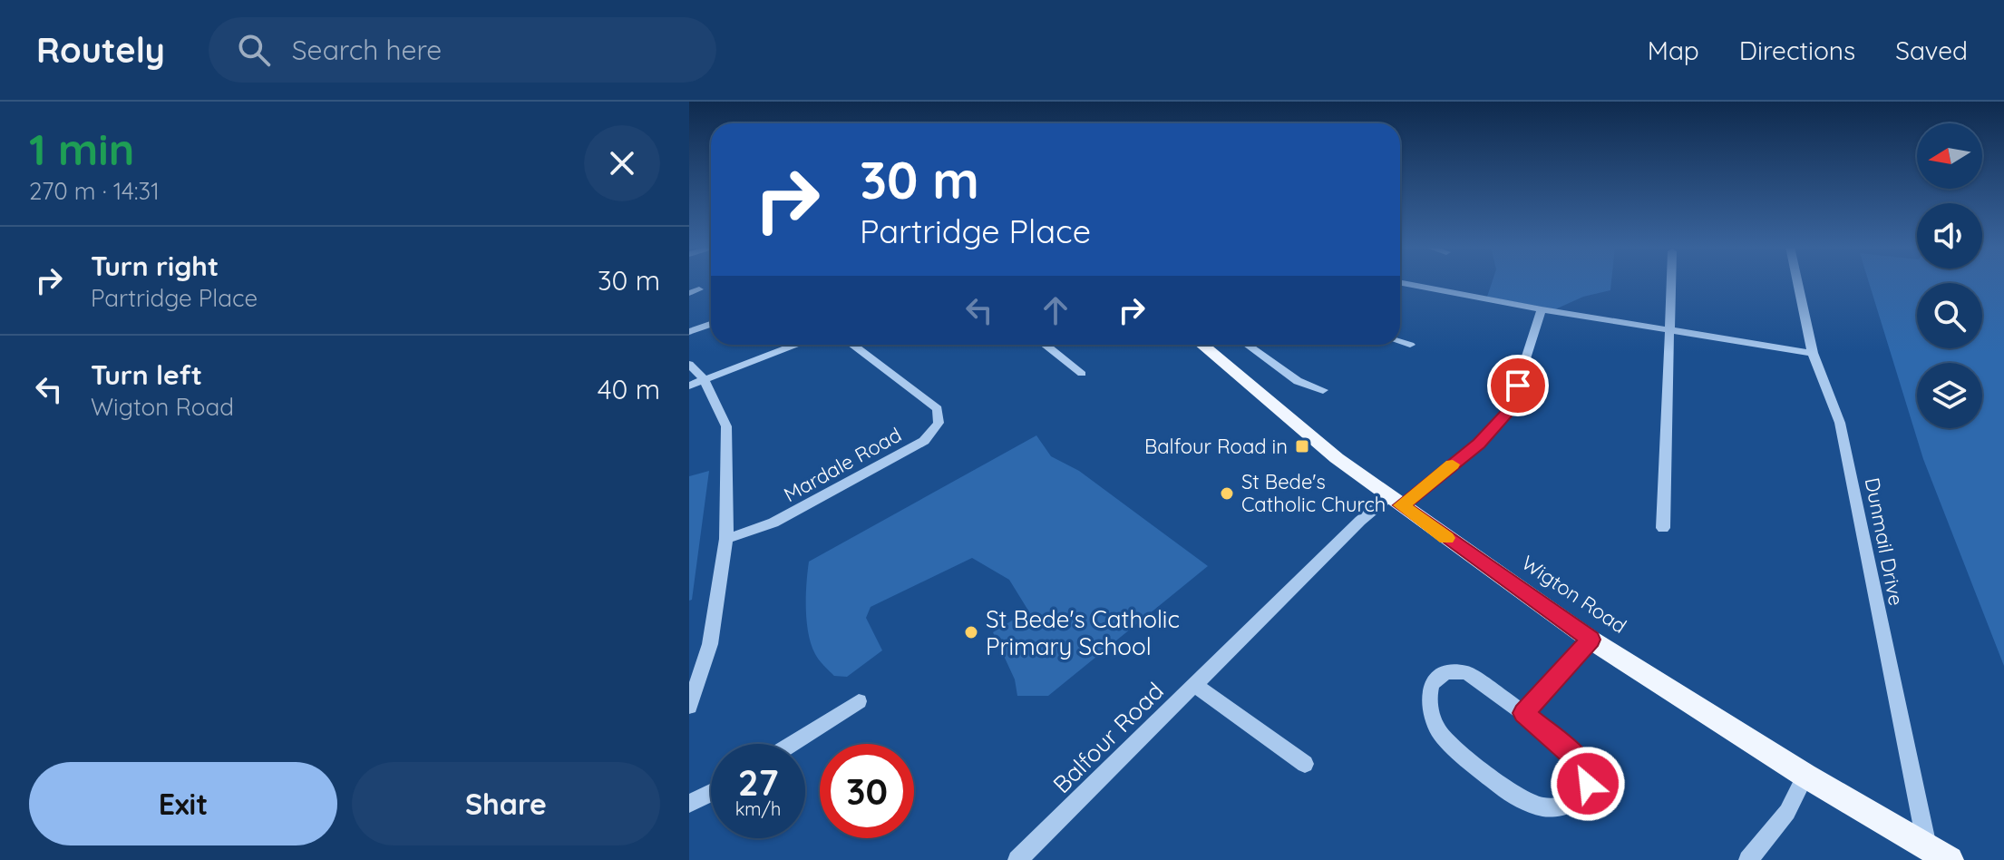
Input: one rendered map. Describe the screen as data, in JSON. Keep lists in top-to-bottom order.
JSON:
{
  "streets": {
    "main road": ["Wigton Road"],
    "street": ["Mardale Road", "Dunmail Drive", "Balfour Road"]
  },
  "crossings": [
    ["Dunmail Drive", "Wigton Road"],
    ["Wigton Road", "Balfour Road"]
  ],
  "places": {
    "transit": ["Balfour Road in"],
    "other": ["St Bede's Catholic Church", "St Bede's Catholic Primary School"]
  },
  "north": "left",
  "page": {
    "header": "Routely",
    "search": "Search here",
    "nav": ["Map", "Directions", "Saved"],
    "heading": ["1 min", "270 m · 14:31"],
    "turn": ["30 m", "Partridge Place"],
    "list": [
      {
        "name": "Turn right",
        "note": "Partridge Place",
        "value": "30 m"
      },
      {
        "name": "Turn left",
        "note": "Wigton Road",
        "value": "40 m"
      }
    ],
    "speed": "27 km/h",
    "limit": "30",
    "buttons": ["Exit", "Share"]
  }
}
